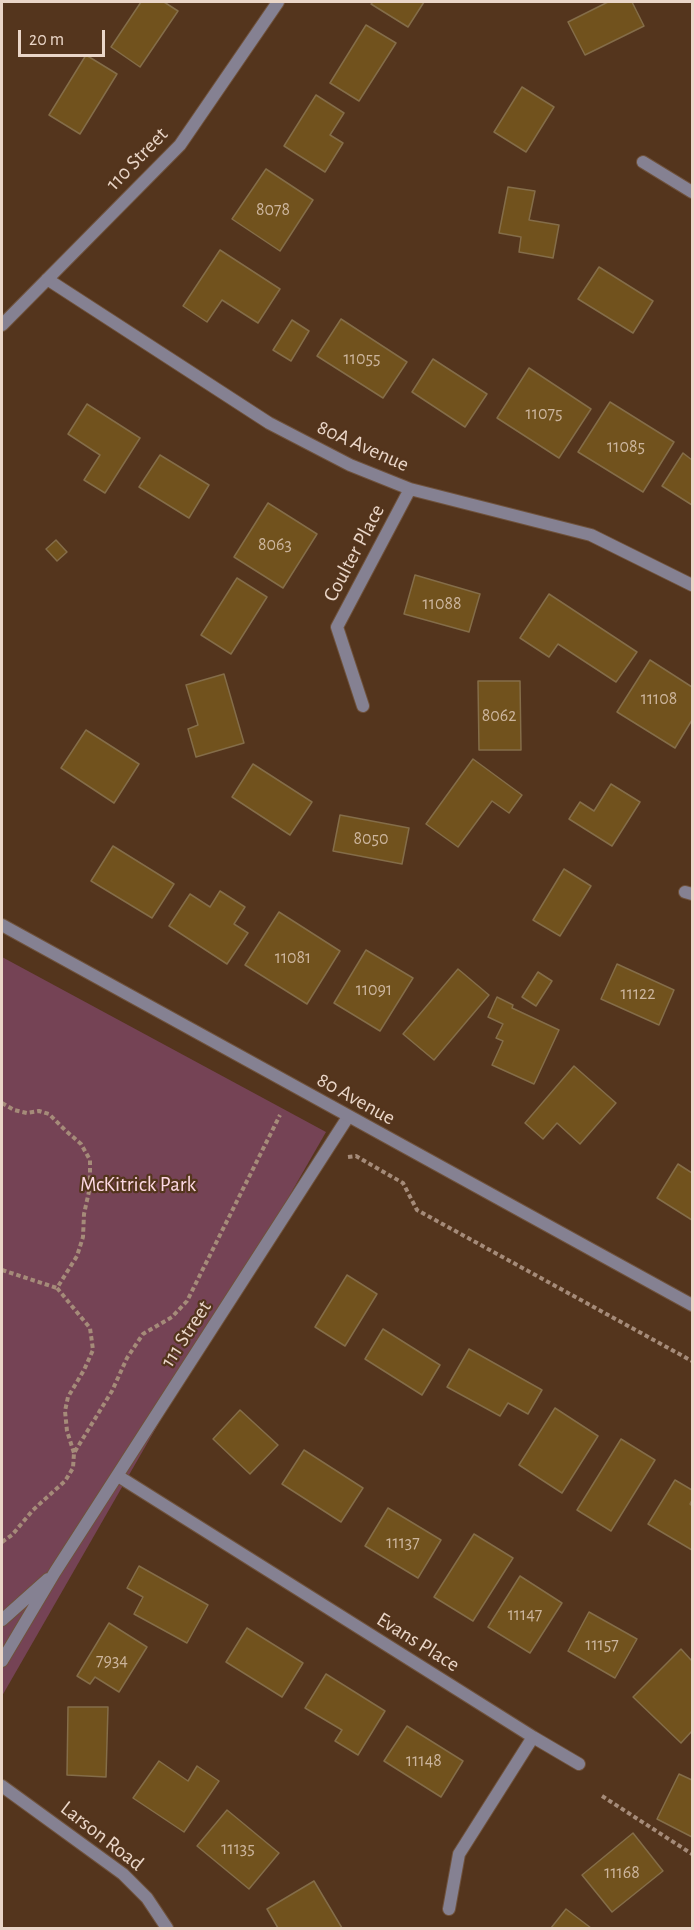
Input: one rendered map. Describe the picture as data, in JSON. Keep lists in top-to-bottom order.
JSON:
{
  "streets": {
    "street": [
      "110 Street",
      "80A Avenue",
      "Coulter Place",
      "80 Avenue",
      "111 Street",
      "Evans Place",
      "Larson Road"
    ]
  },
  "crossings": [
    ["110 Street", "80A Avenue"],
    ["80A Avenue", "Coulter Place"],
    ["80 Avenue", "111 Street"],
    ["111 Street", "Evans Place"]
  ],
  "parks": ["McKitrick Park"],
  "house_numbers": [
    "8078",
    "11055",
    "11075",
    "11085",
    "8063",
    "11088",
    "11108",
    "8062",
    "8050",
    "11081",
    "11091",
    "11122",
    "11137",
    "11147",
    "11157",
    "7934",
    "11148",
    "11135",
    "11168"
  ],
  "scale_bar": "20 m"
}
